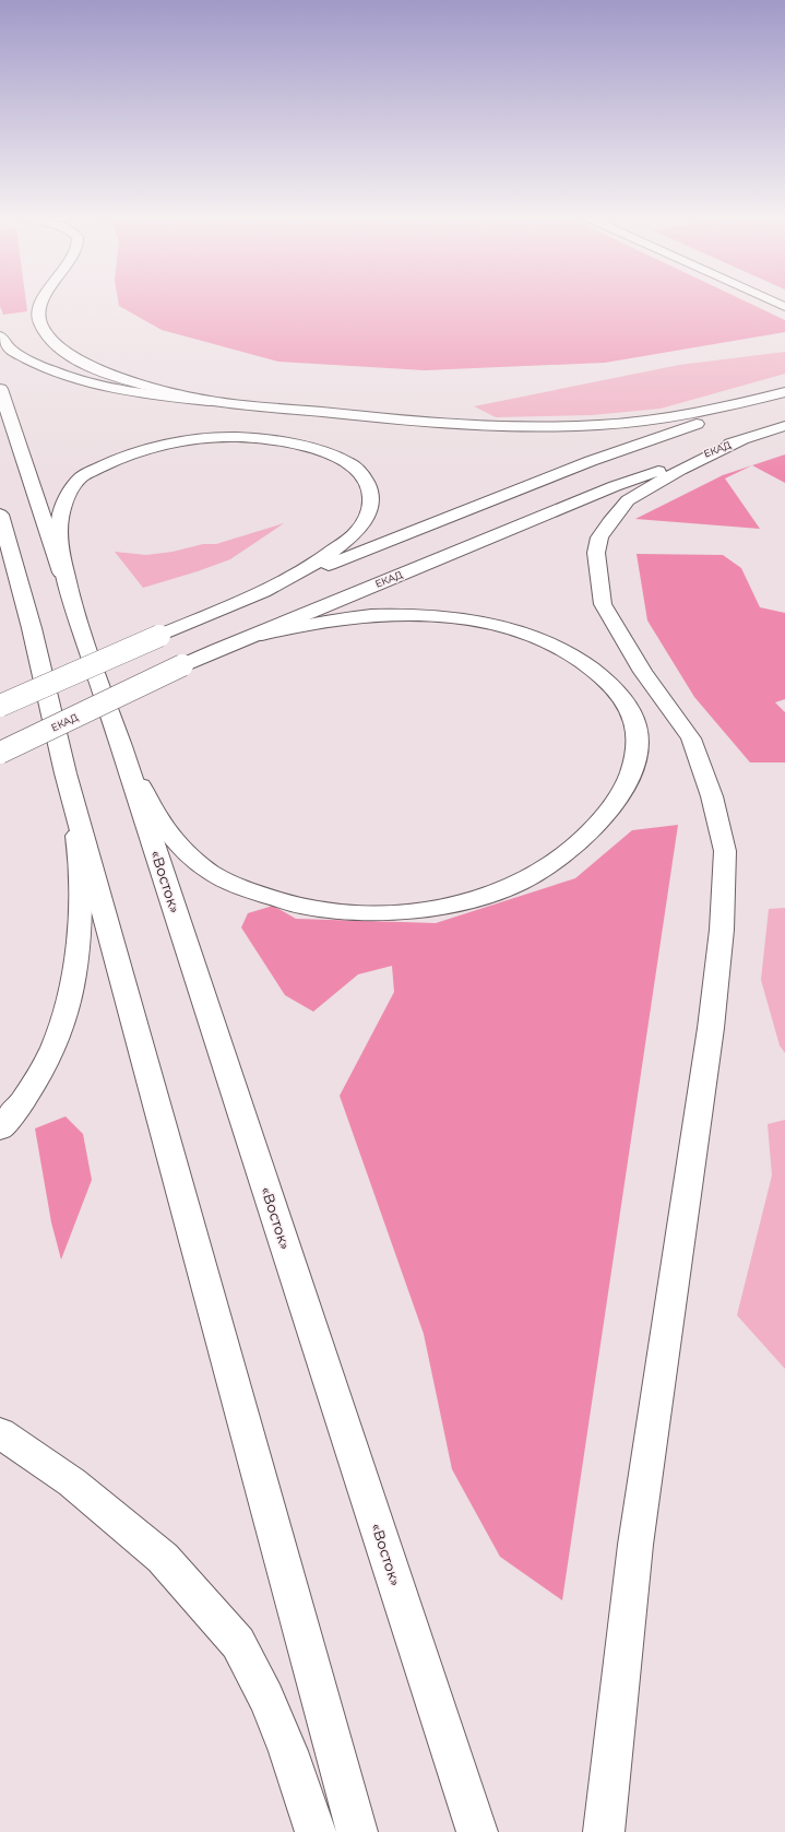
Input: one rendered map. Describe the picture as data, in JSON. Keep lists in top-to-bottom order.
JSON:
{
  "streets": {
    "main road": ["ЕКАД", "«Восток»"]
  }
}
